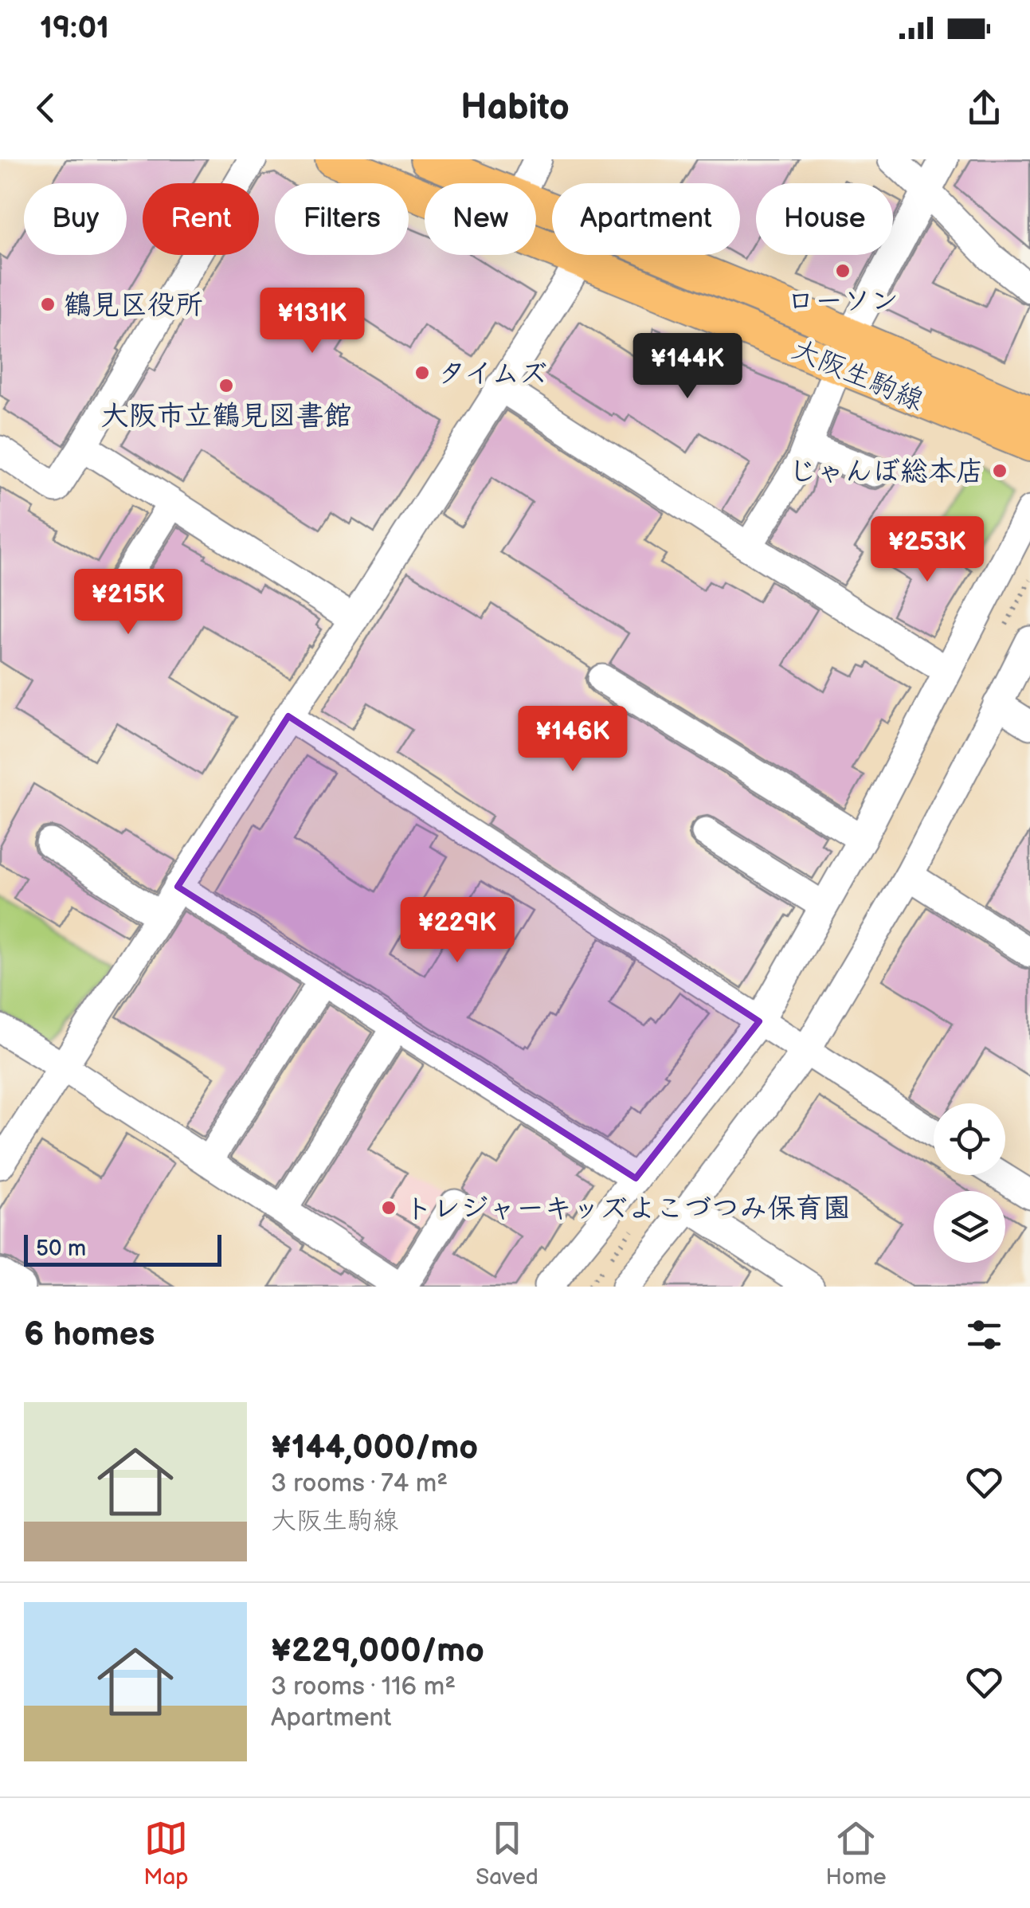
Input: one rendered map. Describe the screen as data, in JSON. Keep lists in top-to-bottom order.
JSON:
{
  "streets": {
    "main road": ["大阪生駒線"]
  },
  "places": [
    "ローソン",
    "鶴見区役所",
    "タイムズ",
    "大阪市立鶴見図書館",
    "じゃんぼ総本店",
    "トレジャーキッズよこづつみ保育園"
  ],
  "scale_bar": "50 m",
  "page": {
    "status": "19:01",
    "header": "Habito",
    "chip": [
      "Buy",
      "Rent",
      "Filters",
      "New",
      "Apartment",
      "House"
    ],
    "price": [
      "¥131K",
      "¥144K",
      "¥253K",
      "¥215K",
      "¥146K",
      "¥229K"
    ],
    "scale": "50 m",
    "heading": "6 homes",
    "list": [
      {
        "name": "¥144,000/mo",
        "note": "3 rooms · 74 m² · 大阪生駒線"
      },
      {
        "name": "¥229,000/mo",
        "note": "3 rooms · 116 m² · Apartment"
      }
    ],
    "tabs": ["Map", "Saved", "Home"]
  }
}
